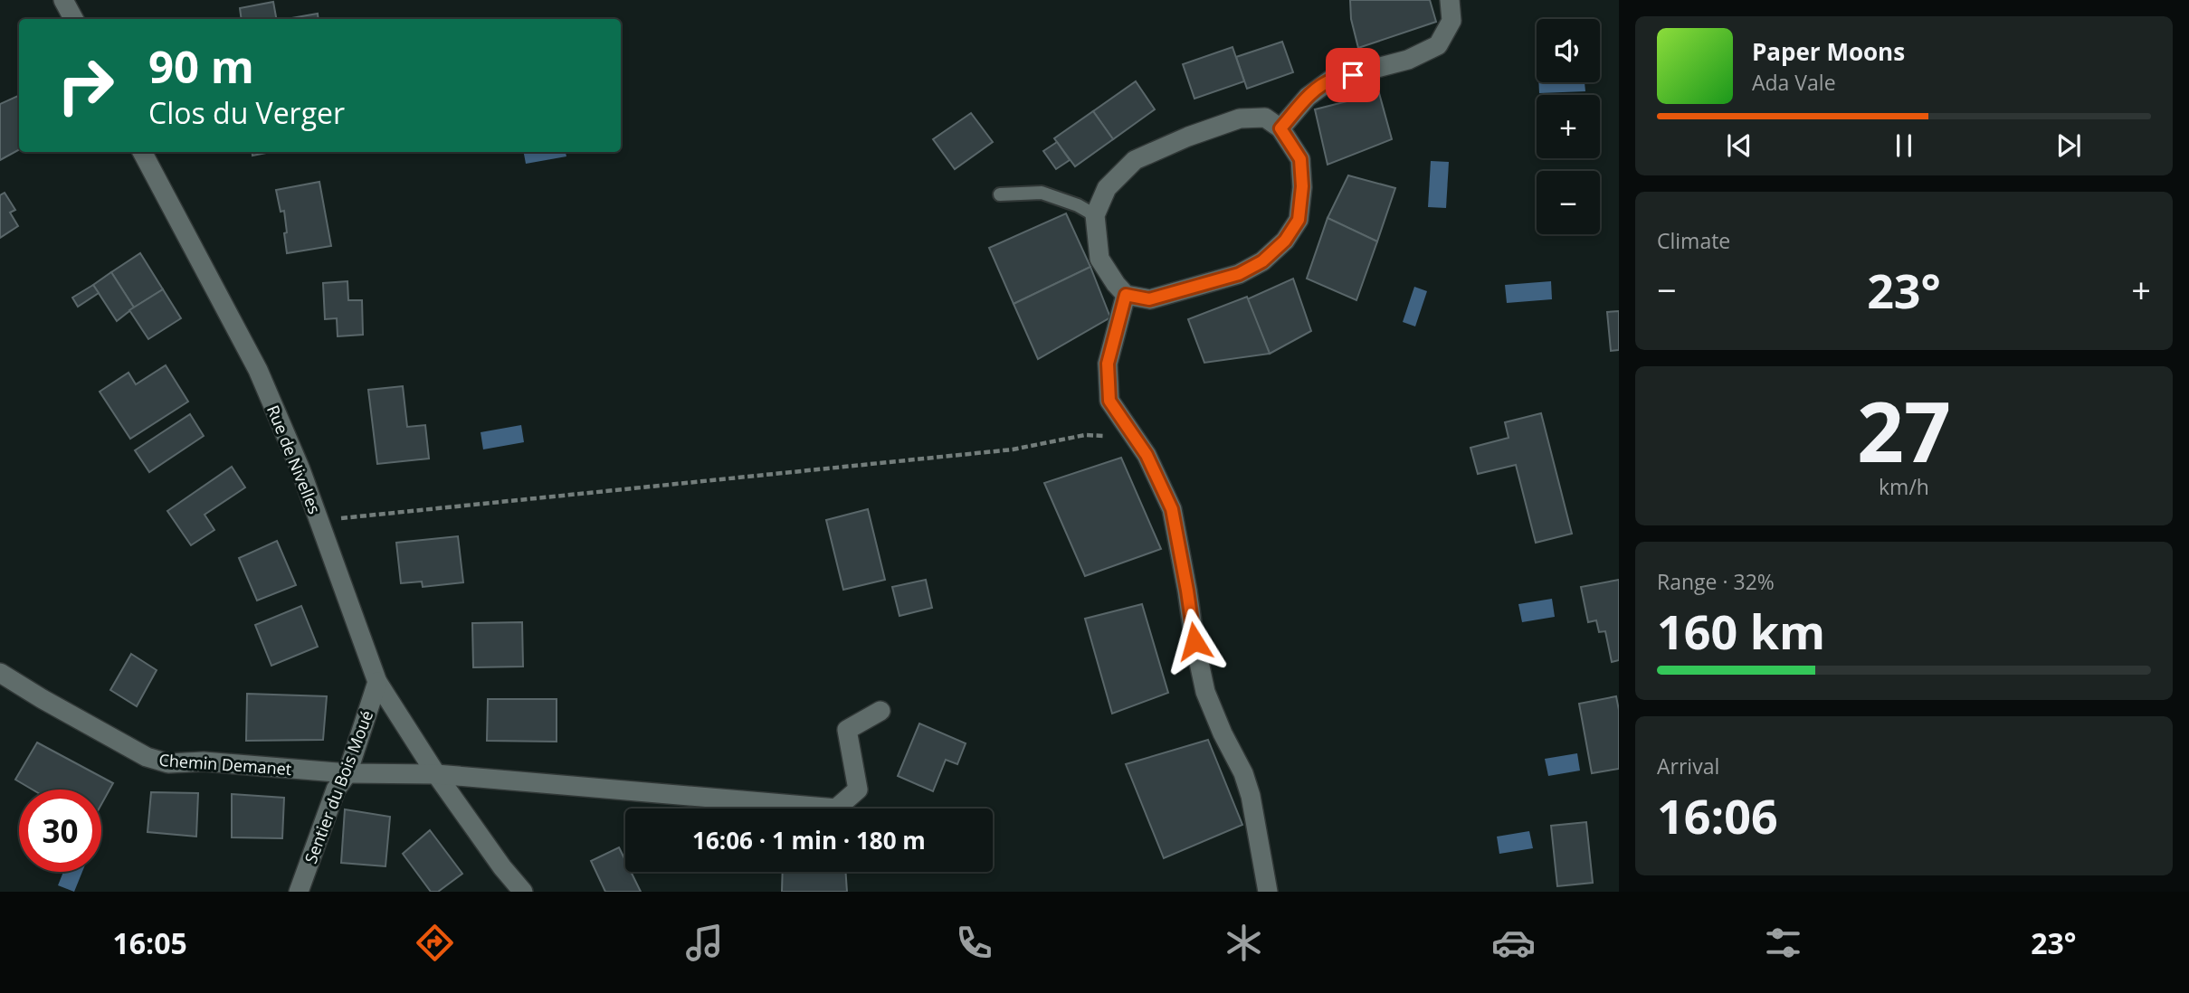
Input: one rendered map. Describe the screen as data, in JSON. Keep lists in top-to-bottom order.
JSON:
{
  "streets": {
    "street": ["Rue de Nivelles", "Chemin Demanet", "Sentier du Bois Moué"]
  },
  "crossings": [
    ["Rue de Nivelles", "Chemin Demanet"],
    ["Rue de Nivelles", "Sentier du Bois Moué"],
    ["Chemin Demanet", "Sentier du Bois Moué"]
  ],
  "page": {
    "map_buttons": ["+", "−"],
    "turn": ["90 m", "Clos du Verger"],
    "song": ["Paper Moons", "Ada Vale"],
    "tile": [
      "Climate",
      ["27", "km/h"],
      ["Range · 32%", "160 km"],
      ["Arrival", "16:06"]
    ],
    "heat": ["−", "23°", "+"],
    "limit": "30",
    "trip": "16:06 · 1 min · 180 m",
    "tabs": ["16:05", "23°"]
  }
}
